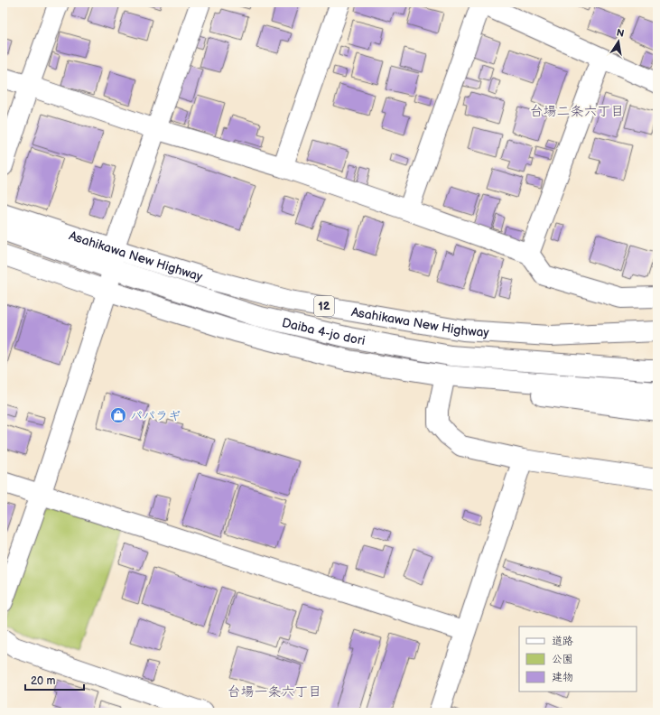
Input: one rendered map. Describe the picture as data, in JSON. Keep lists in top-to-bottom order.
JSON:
{
  "streets": {
    "main road": ["Asahikawa New Highway", "12", "Daiba 4-jo dori"]
  },
  "districts": ["台場二条六丁目", "台場一条六丁目"],
  "places": {
    "shop": ["パパラギ"]
  },
  "legend": ["道路", "公園", "建物"],
  "scale_bar": "20 m",
  "north": "top"
}
